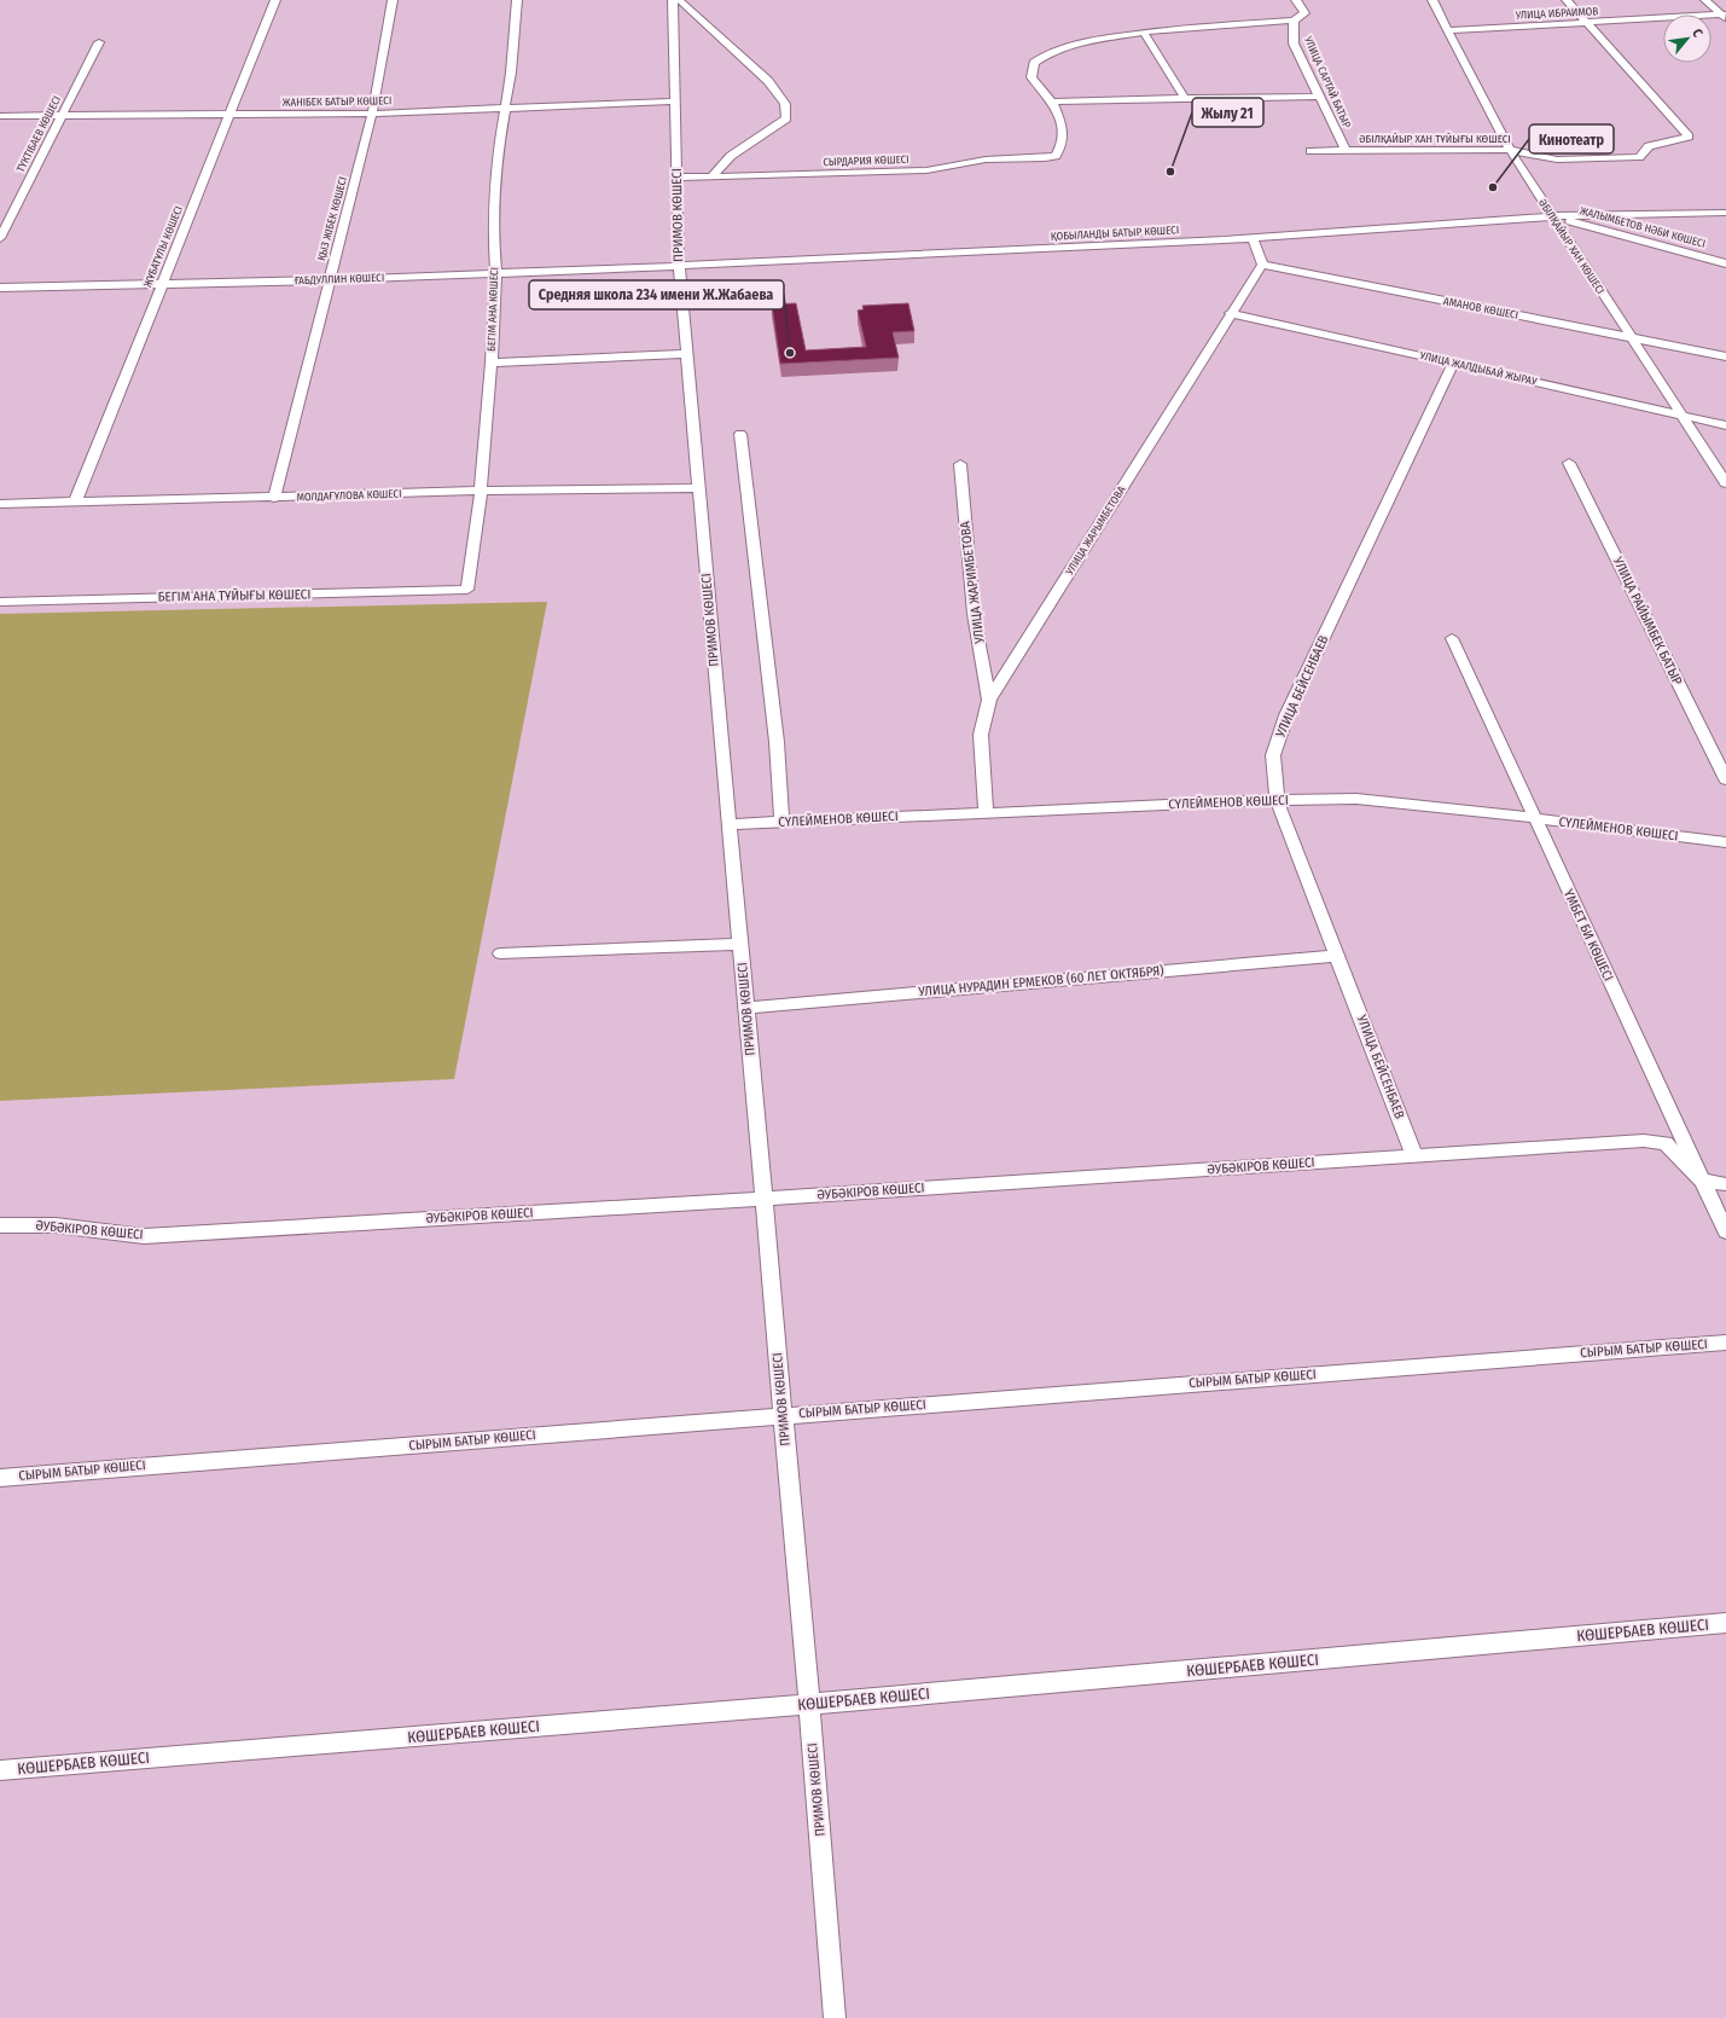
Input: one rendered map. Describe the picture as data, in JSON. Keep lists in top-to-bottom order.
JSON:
{
  "streets": {
    "street": [
      "УЛИЦА ИБРАИМОВ",
      "УЛИЦА САРТАЙ БАТЫР",
      "ЖАНІБЕК БАТЫР КӨШЕСІ",
      "ТҮКТІБАЕВ КӨШЕСІ",
      "ӘБІЛҚАЙЫР ХАН ТҰЙЫҒЫ КӨШЕСІ",
      "СЫРДАРИЯ КӨШЕСІ",
      "ПРИМОВ КӨШЕСІ",
      "ҚЫЗ ЖІБЕК КӨШЕСІ",
      "ЖАЛЫМБЕТОВ НӘБИ КӨШЕСІ",
      "ҚОБЫЛАНДЫ БАТЫР КӨШЕСІ",
      "ЖҰБАТҰЛЫ КӨШЕСІ",
      "ӘБІЛҚАЙЫР ХАН КӨШЕСІ",
      "ҒАБДУЛЛИН КӨШЕСІ",
      "АМАНОВ КӨШЕСІ",
      "БЕГІМ АНА КӨШЕСІ",
      "УЛИЦА ЖАЛДЫБАЙ ЖЫРАУ",
      "МОЛДАҒҰЛОВА КӨШЕСІ",
      "УЛИЦА ЖАРЫМБЕТОВА",
      "УЛИЦА ЖАРИМБЕТОВА",
      "БЕГІМ АНА ТҰЙЫҒЫ КӨШЕСІ",
      "УЛИЦА РАЙЫМБЕК БАТЫР",
      "УЛИЦА БЕЙСЕНБАЕВ",
      "СҮЛЕЙМЕНОВ КӨШЕСІ",
      "ҮМБЕТ БИ КӨШЕСІ",
      "УЛИЦА НУРАДИН ЕРМЕКОВ (60 ЛЕТ ОКТЯБРЯ)",
      "ӘУБӘКІРОВ КӨШЕСІ",
      "СЫРЫМ БАТЫР КӨШЕСІ",
      "КӨШЕРБАЕВ КӨШЕСІ"
    ]
  },
  "crossings": [
    ["УЛИЦА ИБРАИМОВ", "ӘБІЛҚАЙЫР ХАН ТҰЙЫҒЫ КӨШЕСІ"],
    ["УЛИЦА ИБРАИМОВ", "ӘБІЛҚАЙЫР ХАН КӨШЕСІ"],
    ["УЛИЦА САРТАЙ БАТЫР", "ӘБІЛҚАЙЫР ХАН ТҰЙЫҒЫ КӨШЕСІ"],
    ["ЖАНІБЕК БАТЫР КӨШЕСІ", "ТҮКТІБАЕВ КӨШЕСІ"],
    ["ЖАНІБЕК БАТЫР КӨШЕСІ", "ПРИМОВ КӨШЕСІ"],
    ["ЖАНІБЕК БАТЫР КӨШЕСІ", "ҚЫЗ ЖІБЕК КӨШЕСІ"],
    ["ЖАНІБЕК БАТЫР КӨШЕСІ", "ЖҰБАТҰЛЫ КӨШЕСІ"],
    ["ЖАНІБЕК БАТЫР КӨШЕСІ", "БЕГІМ АНА КӨШЕСІ"],
    ["ӘБІЛҚАЙЫР ХАН ТҰЙЫҒЫ КӨШЕСІ", "ӘБІЛҚАЙЫР ХАН КӨШЕСІ"],
    ["СЫРДАРИЯ КӨШЕСІ", "ПРИМОВ КӨШЕСІ"],
    ["ПРИМОВ КӨШЕСІ", "ҚОБЫЛАНДЫ БАТЫР КӨШЕСІ"],
    ["ПРИМОВ КӨШЕСІ", "ҒАБДУЛЛИН КӨШЕСІ"],
    ["ПРИМОВ КӨШЕСІ", "МОЛДАҒҰЛОВА КӨШЕСІ"],
    ["ПРИМОВ КӨШЕСІ", "СҮЛЕЙМЕНОВ КӨШЕСІ"],
    ["ПРИМОВ КӨШЕСІ", "УЛИЦА НУРАДИН ЕРМЕКОВ (60 ЛЕТ ОКТЯБРЯ)"],
    ["ПРИМОВ КӨШЕСІ", "ӘУБӘКІРОВ КӨШЕСІ"],
    ["ПРИМОВ КӨШЕСІ", "СЫРЫМ БАТЫР КӨШЕСІ"],
    ["ПРИМОВ КӨШЕСІ", "КӨШЕРБАЕВ КӨШЕСІ"],
    ["ҚЫЗ ЖІБЕК КӨШЕСІ", "ҒАБДУЛЛИН КӨШЕСІ"],
    ["ҚЫЗ ЖІБЕК КӨШЕСІ", "МОЛДАҒҰЛОВА КӨШЕСІ"],
    ["ЖАЛЫМБЕТОВ НӘБИ КӨШЕСІ", "ҚОБЫЛАНДЫ БАТЫР КӨШЕСІ"],
    ["ЖАЛЫМБЕТОВ НӘБИ КӨШЕСІ", "ӘБІЛҚАЙЫР ХАН КӨШЕСІ"],
    ["ҚОБЫЛАНДЫ БАТЫР КӨШЕСІ", "ӘБІЛҚАЙЫР ХАН КӨШЕСІ"],
    ["ҚОБЫЛАНДЫ БАТЫР КӨШЕСІ", "ҒАБДУЛЛИН КӨШЕСІ"],
    ["ЖҰБАТҰЛЫ КӨШЕСІ", "ҒАБДУЛЛИН КӨШЕСІ"],
    ["ЖҰБАТҰЛЫ КӨШЕСІ", "МОЛДАҒҰЛОВА КӨШЕСІ"],
    ["ӘБІЛҚАЙЫР ХАН КӨШЕСІ", "АМАНОВ КӨШЕСІ"],
    ["ӘБІЛҚАЙЫР ХАН КӨШЕСІ", "УЛИЦА ЖАЛДЫБАЙ ЖЫРАУ"],
    ["ҒАБДУЛЛИН КӨШЕСІ", "БЕГІМ АНА КӨШЕСІ"],
    ["АМАНОВ КӨШЕСІ", "УЛИЦА ЖАРЫМБЕТОВА"],
    ["БЕГІМ АНА КӨШЕСІ", "МОЛДАҒҰЛОВА КӨШЕСІ"],
    ["БЕГІМ АНА КӨШЕСІ", "БЕГІМ АНА ТҰЙЫҒЫ КӨШЕСІ"],
    ["УЛИЦА ЖАЛДЫБАЙ ЖЫРАУ", "УЛИЦА ЖАРЫМБЕТОВА"],
    ["УЛИЦА ЖАЛДЫБАЙ ЖЫРАУ", "УЛИЦА БЕЙСЕНБАЕВ"],
    ["УЛИЦА ЖАРЫМБЕТОВА", "УЛИЦА ЖАРИМБЕТОВА"],
    ["УЛИЦА ЖАРЫМБЕТОВА", "СҮЛЕЙМЕНОВ КӨШЕСІ"],
    ["УЛИЦА БЕЙСЕНБАЕВ", "СҮЛЕЙМЕНОВ КӨШЕСІ"],
    ["УЛИЦА БЕЙСЕНБАЕВ", "УЛИЦА НУРАДИН ЕРМЕКОВ (60 ЛЕТ ОКТЯБРЯ)"],
    ["УЛИЦА БЕЙСЕНБАЕВ", "ӘУБӘКІРОВ КӨШЕСІ"],
    ["СҮЛЕЙМЕНОВ КӨШЕСІ", "ҮМБЕТ БИ КӨШЕСІ"],
    ["ҮМБЕТ БИ КӨШЕСІ", "ӘУБӘКІРОВ КӨШЕСІ"]
  ],
  "places": ["Жылу 21", "Кинотеатр", "Средняя школа 234 имени Ж.Жабаева"],
  "north": "top right"
}
